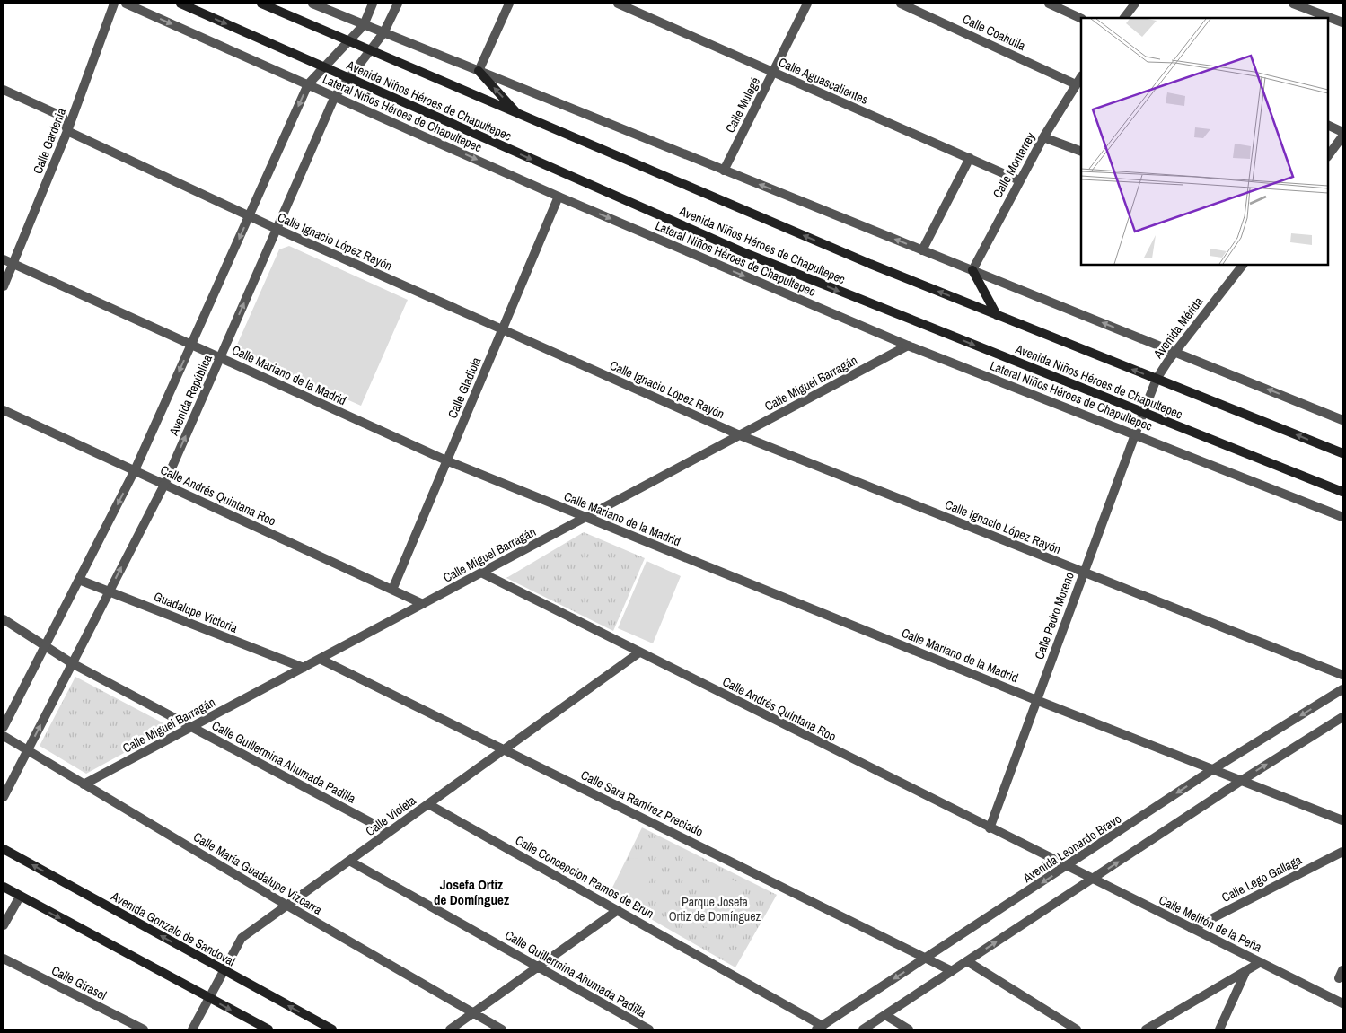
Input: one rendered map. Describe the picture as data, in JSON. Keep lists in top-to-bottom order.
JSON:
{
  "streets": {
    "main road": ["Avenida Niños Héroes de Chapultepec", "Avenida Gonzalo de Sandoval"],
    "street": [
      "Calle Coahuila",
      "Calle Aguascalientes",
      "Calle Mulegé",
      "Lateral Niños Héroes de Chapultepec",
      "Calle Gardenia",
      "Calle Monterrey",
      "Calle Ignacio López Rayón",
      "Avenida Mérida",
      "Calle Mariano de la Madrid",
      "Calle Miguel Barragán",
      "Calle Gladiola",
      "Avenida República",
      "Calle Andrés Quintana Roo",
      "Guadalupe Victoria",
      "Calle Pedro Moreno",
      "Calle Guillermina Ahumada Padilla",
      "Calle Sara Ramírez Preciado",
      "Calle Violeta",
      "Avenida Leonardo Bravo",
      "Calle María Guadalupe Vizcarra",
      "Calle Concepción Ramos de Brun",
      "Calle Lego Gallaga",
      "Calle Melitón de la Peña",
      "Calle Girasol"
    ]
  },
  "crossings": [
    ["Calle Coahuila", "Calle Monterrey"],
    ["Calle Aguascalientes", "Calle Mulegé"],
    ["Calle Aguascalientes", "Calle Monterrey"],
    ["Avenida Niños Héroes de Chapultepec", "Avenida Mérida"],
    ["Avenida Niños Héroes de Chapultepec", "Avenida República"],
    ["Avenida Niños Héroes de Chapultepec", "Calle Pedro Moreno"],
    ["Lateral Niños Héroes de Chapultepec", "Calle Miguel Barragán"],
    ["Lateral Niños Héroes de Chapultepec", "Calle Gladiola"],
    ["Lateral Niños Héroes de Chapultepec", "Avenida República"],
    ["Lateral Niños Héroes de Chapultepec", "Calle Pedro Moreno"],
    ["Calle Gardenia", "Calle Ignacio López Rayón"],
    ["Calle Gardenia", "Calle Mariano de la Madrid"],
    ["Calle Ignacio López Rayón", "Calle Miguel Barragán"],
    ["Calle Ignacio López Rayón", "Calle Gladiola"],
    ["Calle Ignacio López Rayón", "Avenida República"],
    ["Calle Ignacio López Rayón", "Calle Pedro Moreno"],
    ["Avenida Mérida", "Calle Pedro Moreno"],
    ["Calle Mariano de la Madrid", "Calle Miguel Barragán"],
    ["Calle Mariano de la Madrid", "Calle Gladiola"],
    ["Calle Mariano de la Madrid", "Avenida República"],
    ["Calle Mariano de la Madrid", "Calle Pedro Moreno"],
    ["Calle Mariano de la Madrid", "Avenida Leonardo Bravo"],
    ["Calle Miguel Barragán", "Calle Andrés Quintana Roo"],
    ["Calle Miguel Barragán", "Guadalupe Victoria"],
    ["Calle Miguel Barragán", "Calle Guillermina Ahumada Padilla"],
    ["Calle Miguel Barragán", "Calle Sara Ramírez Preciado"],
    ["Calle Miguel Barragán", "Calle María Guadalupe Vizcarra"],
    ["Calle Gladiola", "Calle Andrés Quintana Roo"],
    ["Avenida República", "Calle Andrés Quintana Roo"],
    ["Avenida República", "Guadalupe Victoria"],
    ["Avenida República", "Calle Guillermina Ahumada Padilla"],
    ["Avenida República", "Calle María Guadalupe Vizcarra"],
    ["Calle Andrés Quintana Roo", "Calle Pedro Moreno"],
    ["Calle Andrés Quintana Roo", "Calle Violeta"],
    ["Calle Andrés Quintana Roo", "Avenida Leonardo Bravo"],
    ["Calle Andrés Quintana Roo", "Calle Melitón de la Peña"],
    ["Calle Guillermina Ahumada Padilla", "Calle Violeta"],
    ["Calle Sara Ramírez Preciado", "Calle Violeta"],
    ["Calle Sara Ramírez Preciado", "Avenida Leonardo Bravo"],
    ["Calle Violeta", "Calle María Guadalupe Vizcarra"],
    ["Calle Violeta", "Calle Concepción Ramos de Brun"],
    ["Calle Violeta", "Avenida Gonzalo de Sandoval"],
    ["Avenida Leonardo Bravo", "Calle Concepción Ramos de Brun"],
    ["Avenida Leonardo Bravo", "Calle Melitón de la Peña"],
    ["Calle Lego Gallaga", "Calle Melitón de la Peña"]
  ],
  "one_way": ["Lateral Niños Héroes de Chapultepec"],
  "districts": ["Josefa Ortiz de Domínguez"],
  "parks": ["Parque Josefa Ortiz de Domínguez"]
}
